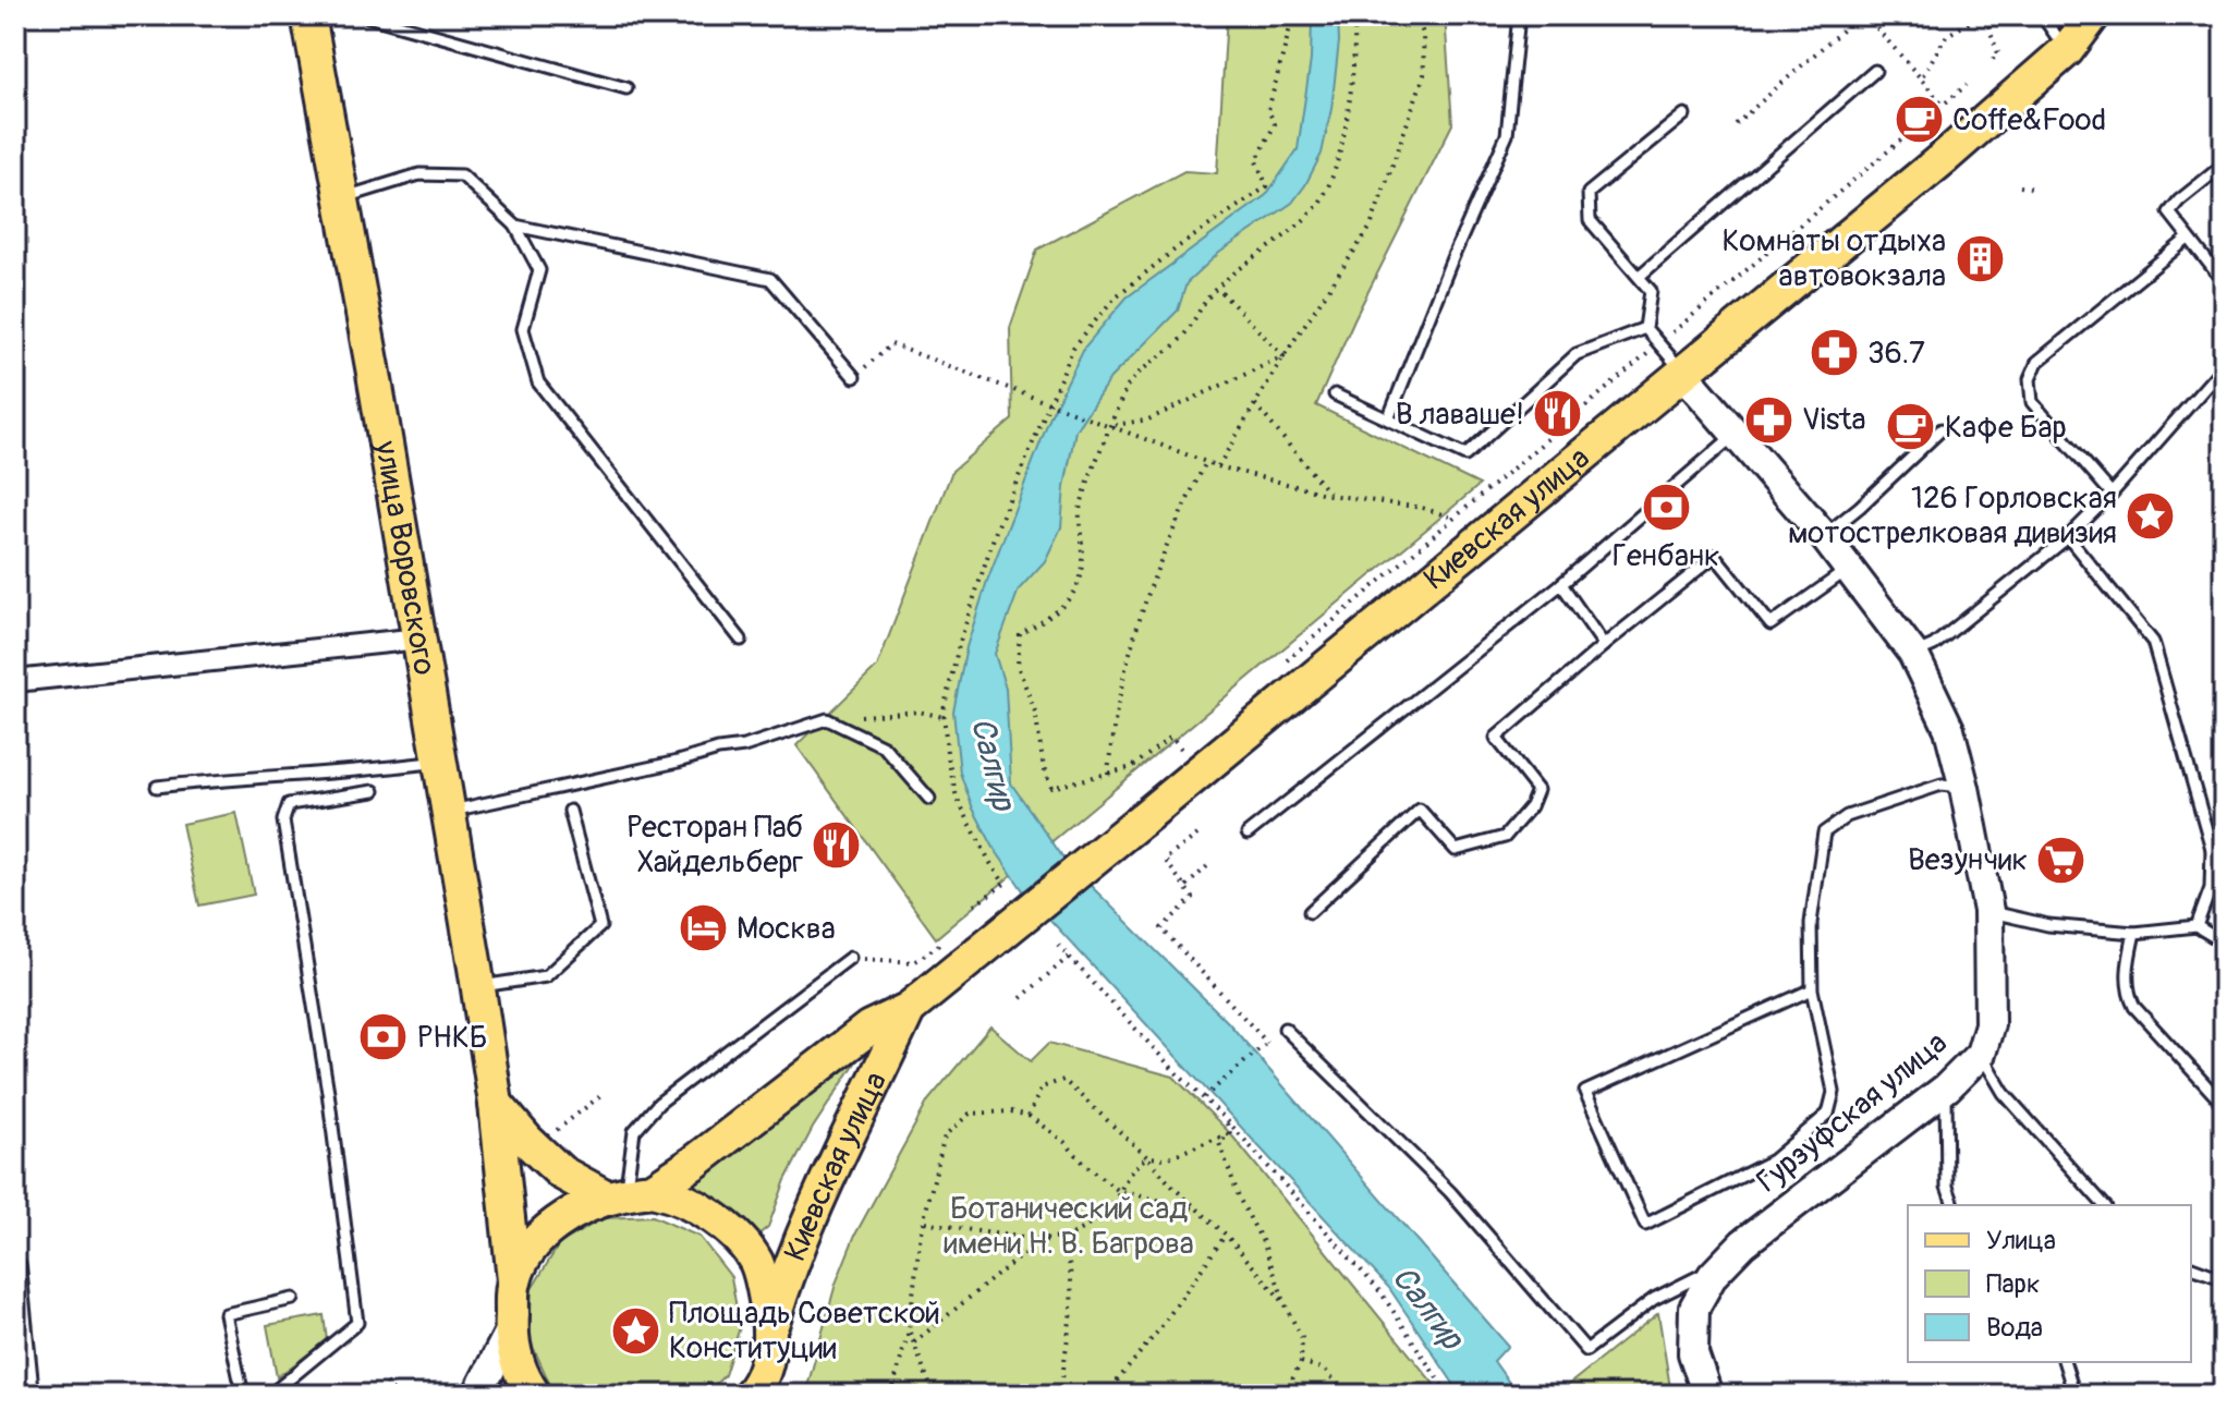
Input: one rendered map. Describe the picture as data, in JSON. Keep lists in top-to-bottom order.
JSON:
{
  "streets": {
    "main road": ["Киевская улица", "улица Воровского", "Гурзуфская улица"]
  },
  "crossings": [
    ["Киевская улица", "улица Воровского"],
    ["Киевская улица", "Гурзуфская улица"]
  ],
  "water": ["Салгир"],
  "parks": ["Ботанический сад имени Н. В. Багрова"],
  "places": {
    "cafe": ["Coffe&Food", "Кафе Бар"],
    "building": ["Комнаты отдыха автовокзала"],
    "pharmacy": ["36.7", "Vista"],
    "restaurant": ["В лаваше!", "Ресторан Паб Хайдельберг"],
    "bank": ["Генбанк", "РНКБ"],
    "place": ["126 Горловская мотострелковая дивизия", "Площадь Советской Конституции"],
    "supermarket": ["Везунчик"],
    "hotel": ["Москва"]
  },
  "legend": ["Улица", "Парк", "Вода"]
}
